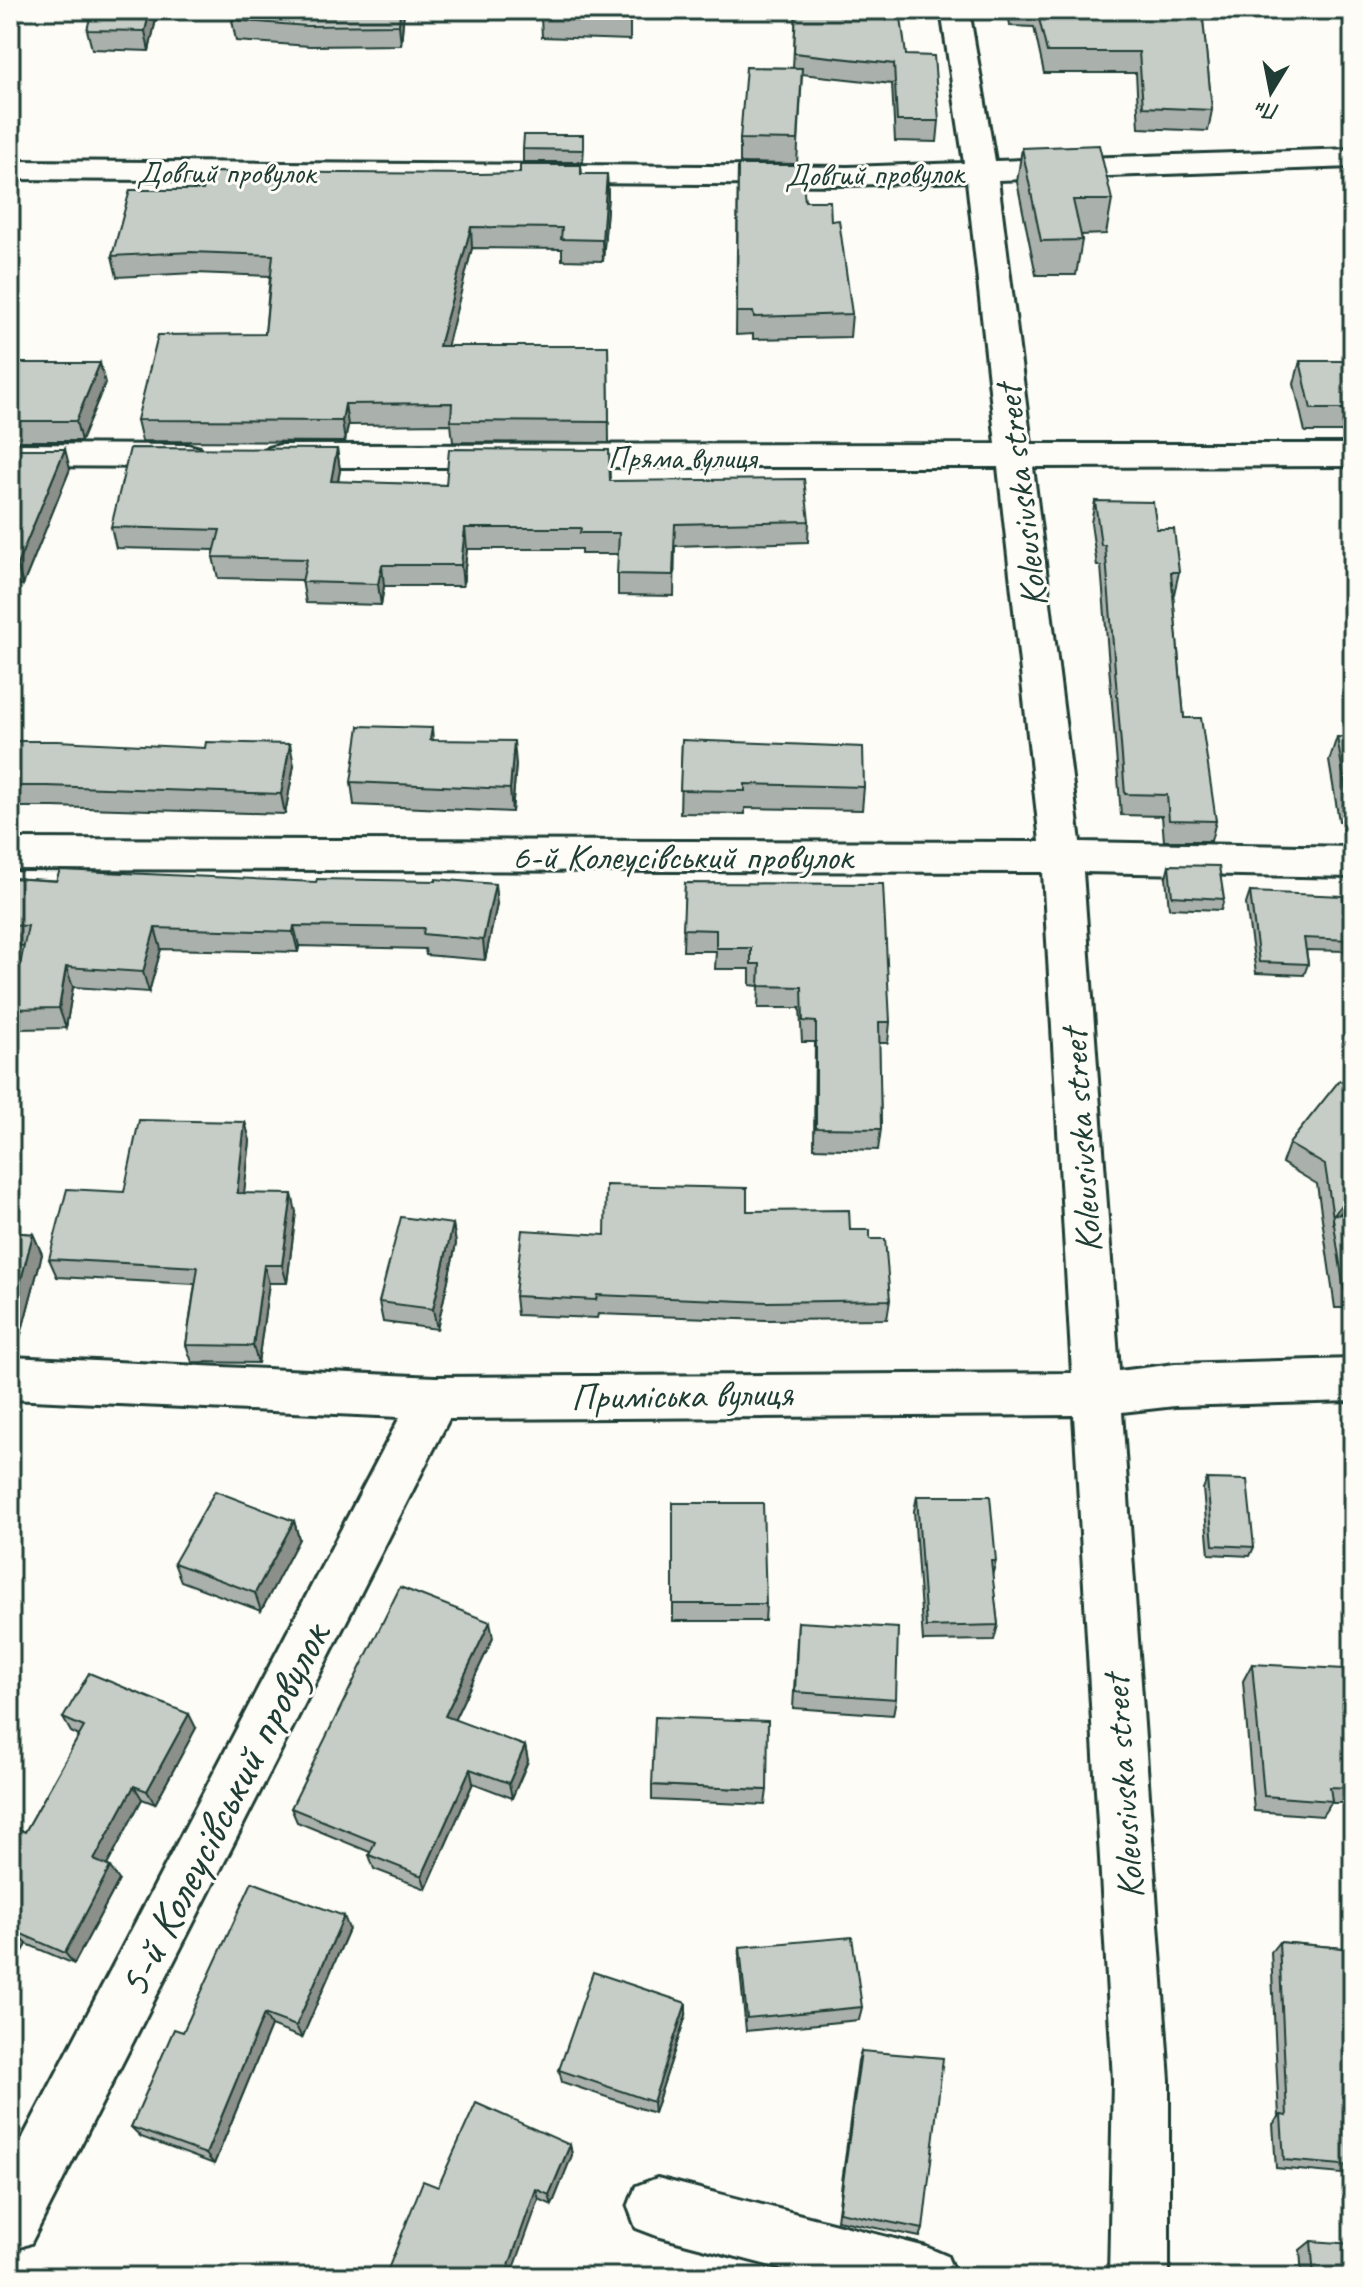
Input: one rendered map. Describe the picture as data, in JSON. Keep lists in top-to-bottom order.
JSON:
{
  "streets": {
    "street": [
      "Довгий провулок",
      "Пряма вулиця",
      "Koleusivska street",
      "6-й Колеусівський провулок",
      "Приміська вулиця",
      "5-й Колеусівський провулок"
    ]
  },
  "crossings": [
    ["Довгий провулок", "Koleusivska street"],
    ["Пряма вулиця", "Koleusivska street"],
    ["Koleusivska street", "6-й Колеусівський провулок"],
    ["Koleusivska street", "Приміська вулиця"],
    ["Приміська вулиця", "5-й Колеусівський провулок"]
  ],
  "north": "bottom"
}
